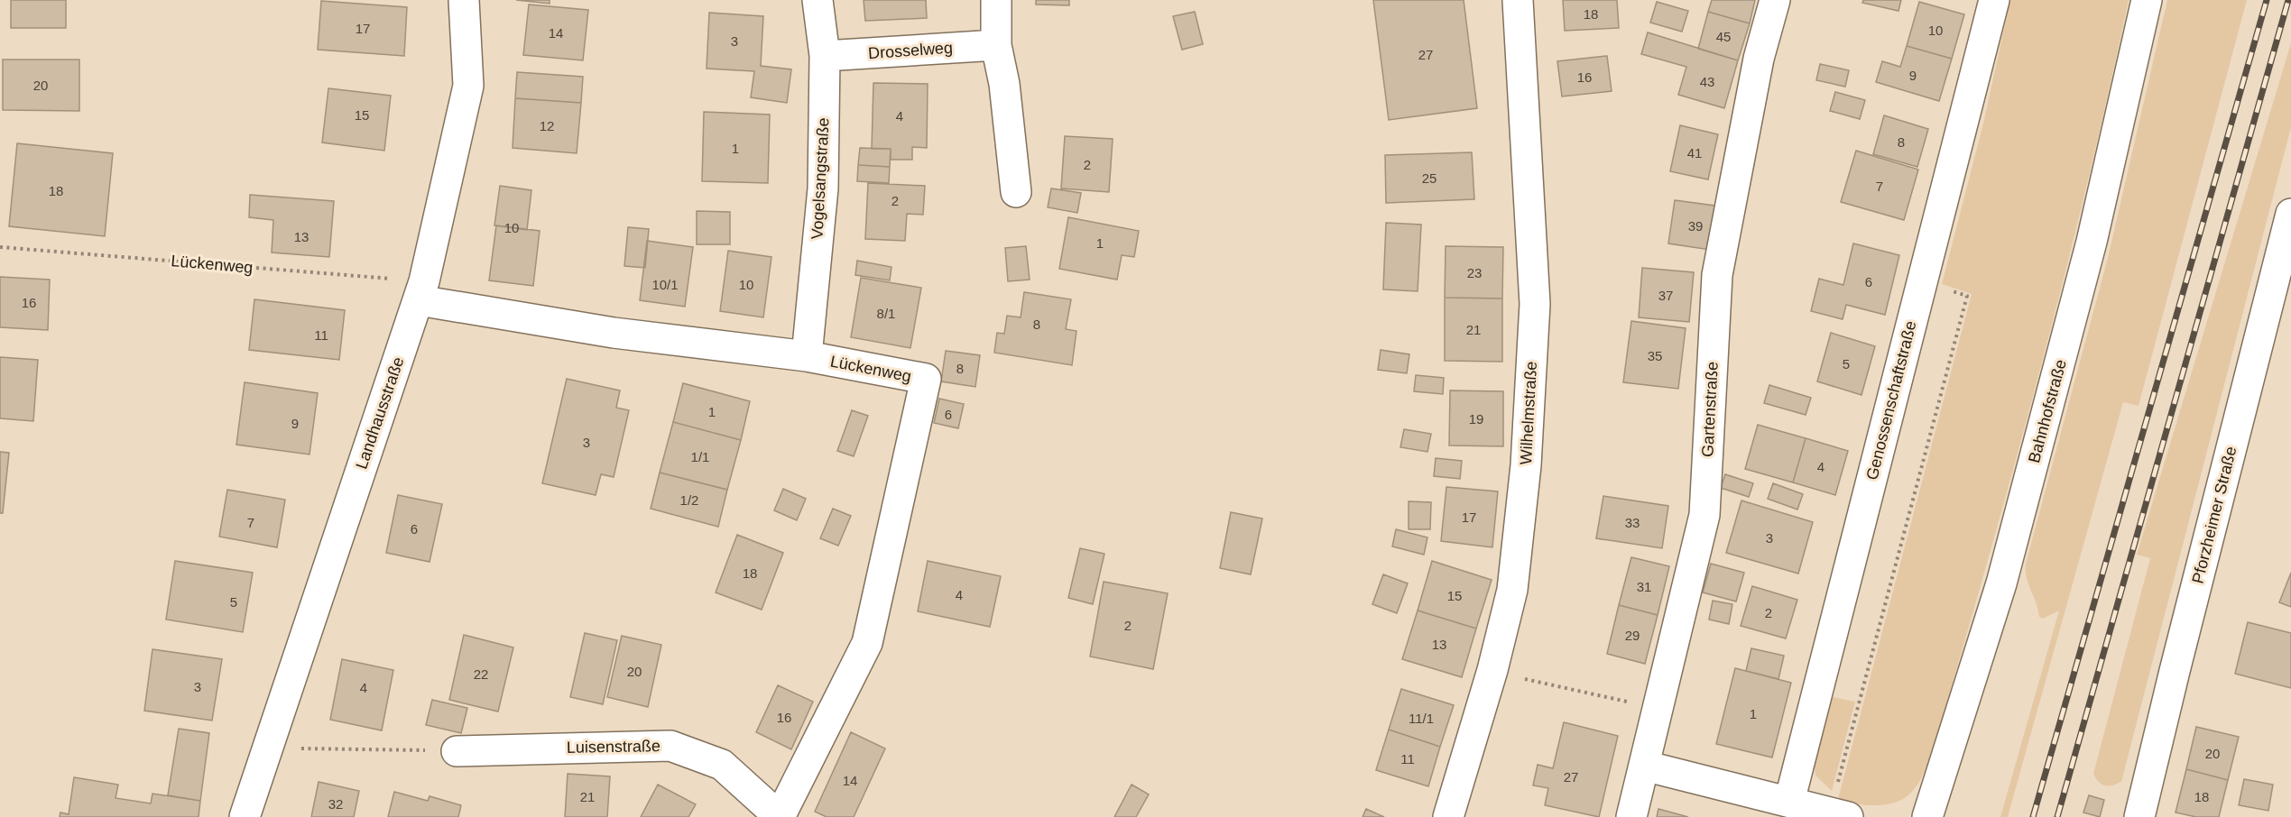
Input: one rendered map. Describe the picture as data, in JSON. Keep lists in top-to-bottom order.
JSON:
{
  "streets": {
    "street": [
      "Drosselweg",
      "Vogelsangstraße",
      "Lückenweg",
      "Genossenschaftstraße",
      "Gartenstraße",
      "Bahnhofstraße",
      "Landhausstraße",
      "Wilhelmstraße",
      "Pforzheimer Straße",
      "Luisenstraße"
    ]
  },
  "crossings": [
    ["Drosselweg", "Vogelsangstraße"],
    ["Vogelsangstraße", "Lückenweg"],
    ["Lückenweg", "Landhausstraße"],
    ["Lückenweg", "Luisenstraße"]
  ],
  "house_numbers": [
    "18",
    "17",
    "10",
    "14",
    "45",
    "3",
    "27",
    "9",
    "16",
    "43",
    "20",
    "15",
    "4",
    "12",
    "8",
    "1",
    "41",
    "2",
    "25",
    "7",
    "18",
    "2",
    "39",
    "10",
    "13",
    "1",
    "23",
    "6",
    "10/1",
    "10",
    "37",
    "16",
    "8/1",
    "8",
    "21",
    "11",
    "35",
    "5",
    "8",
    "1",
    "6",
    "19",
    "9",
    "3",
    "1/1",
    "4",
    "1/2",
    "17",
    "7",
    "33",
    "6",
    "3",
    "18",
    "31",
    "4",
    "15",
    "5",
    "2",
    "2",
    "29",
    "13",
    "20",
    "22",
    "3",
    "4",
    "1",
    "16",
    "11/1",
    "20",
    "11",
    "27",
    "14",
    "21",
    "18",
    "32"
  ]
}
